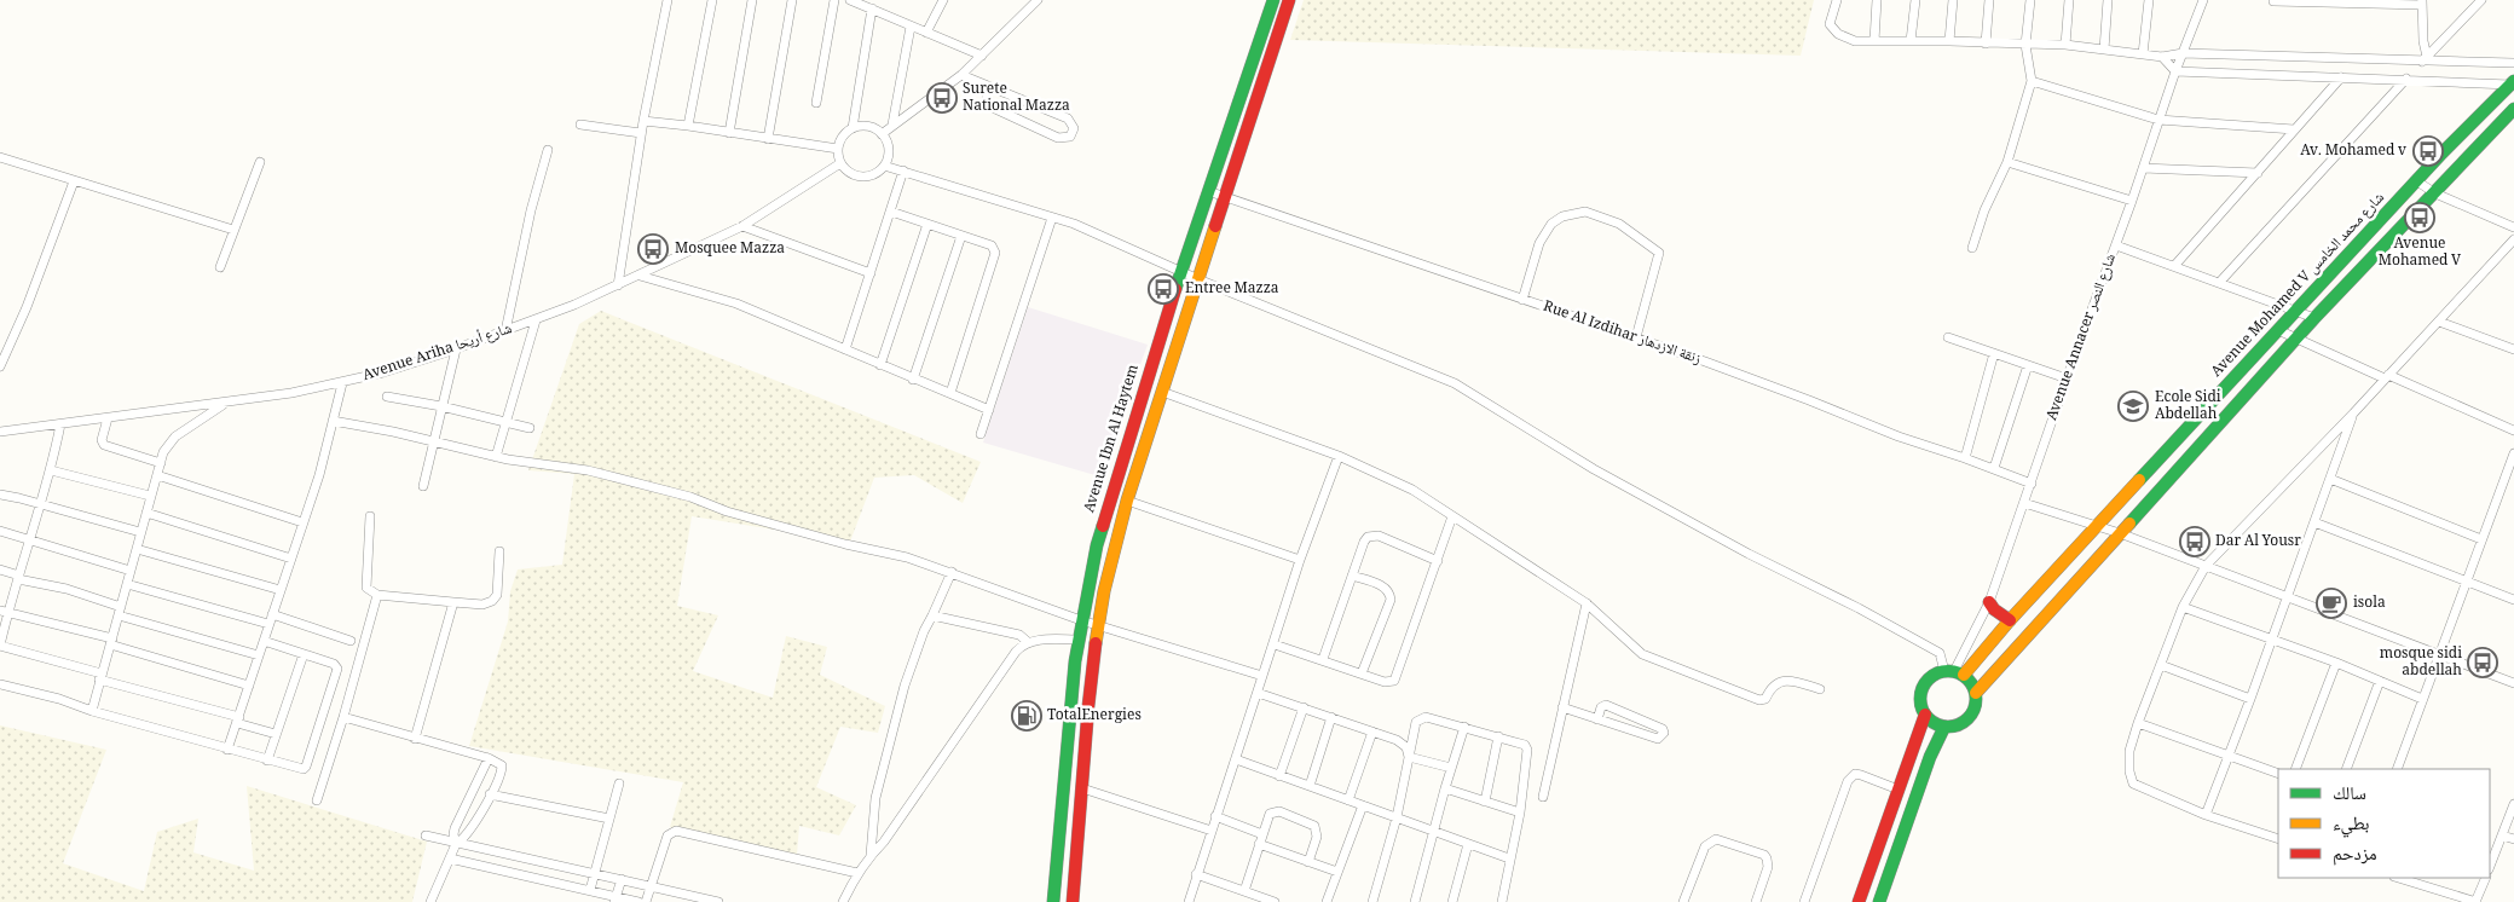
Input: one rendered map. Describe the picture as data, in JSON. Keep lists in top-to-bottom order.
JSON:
{
  "streets": {
    "street": [
      "Avenue Mohamed V شارع محمد الخامس",
      "Rue Al Izdihar زنقة الازدهار",
      "Avenue Annacer شارع النصر",
      "Avenue Ariha شارع أريحا",
      "Avenue Ibn Al Haytem"
    ]
  },
  "crossings": [
    ["Avenue Mohamed V شارع محمد الخامس", "Avenue Annacer شارع النصر"],
    ["Rue Al Izdihar زنقة الازدهار", "Avenue Annacer شارع النصر"],
    ["Rue Al Izdihar زنقة الازدهار", "Avenue Ibn Al Haytem"]
  ],
  "places": {
    "bus stop": [
      "Surete National Mazza",
      "Av. Mohamed v",
      "Avenue Mohamed V",
      "Mosquee Mazza",
      "Entree Mazza",
      "Dar Al Yousr",
      "mosque sidi abdellah"
    ],
    "school or university": ["Ecole Sidi Abdellah"],
    "cafe": ["isola"],
    "fuel station": ["TotalEnergies"]
  },
  "legend": ["سالك", "بطيء", "مزدحم"]
}
